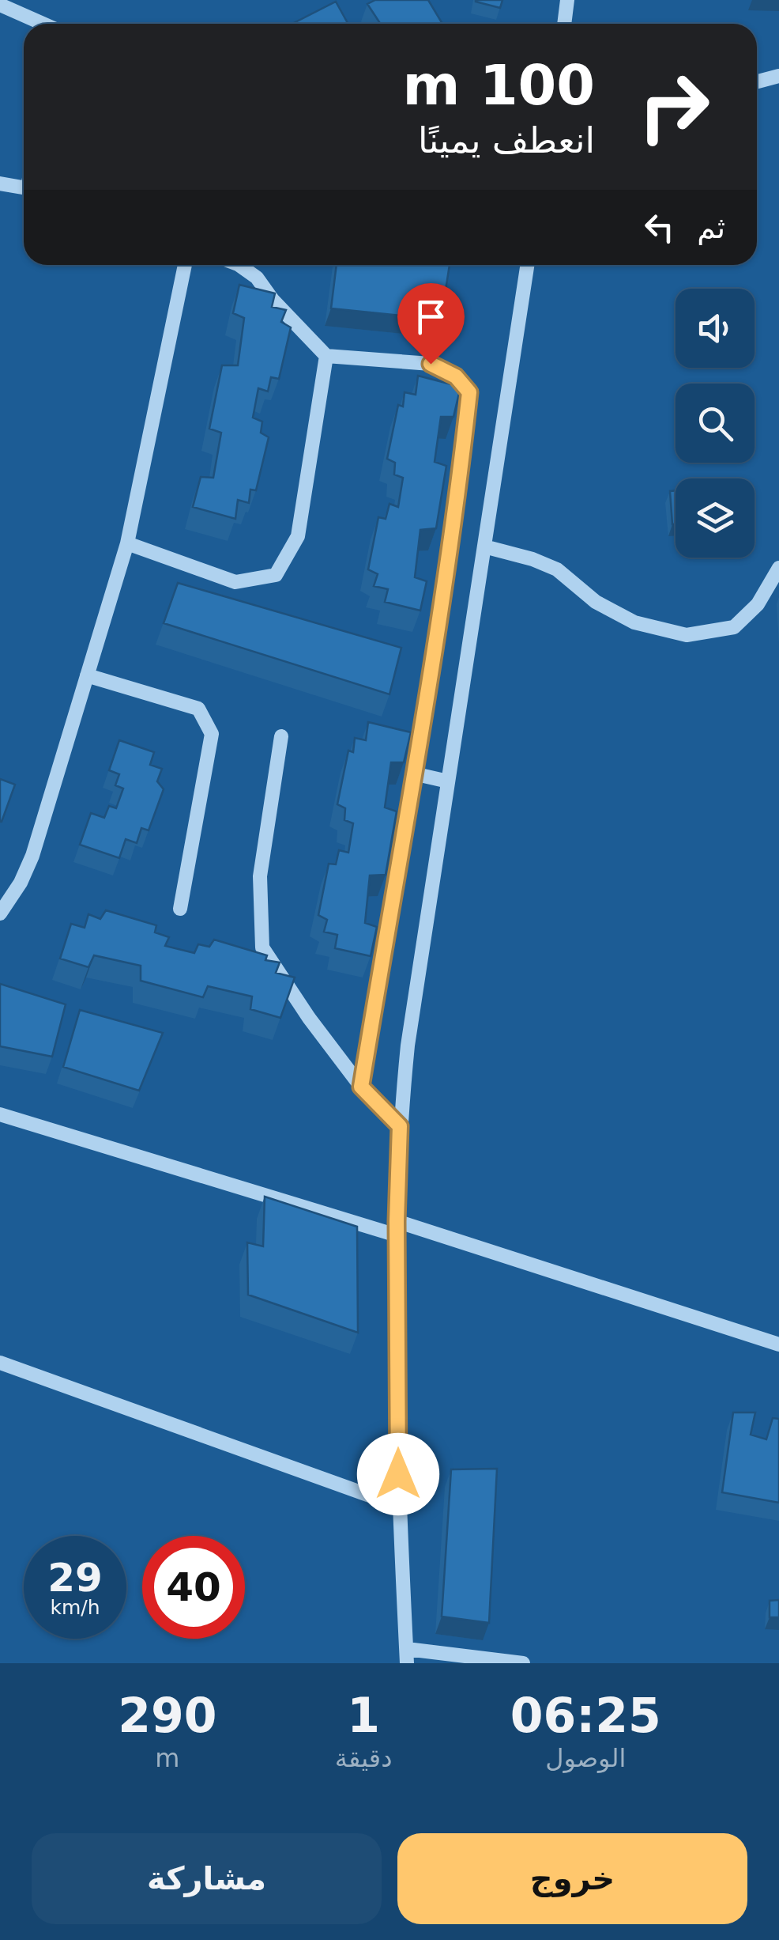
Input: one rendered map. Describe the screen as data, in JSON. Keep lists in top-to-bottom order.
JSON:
{
  "page": {
    "turn": ["100 m", "انعطف يمينًا"],
    "then": "ثم",
    "speed": "29 km/h",
    "limit": "40",
    "eta": [
      "06:25",
      "الوصول",
      "1",
      "دقيقة",
      "290",
      "m"
    ],
    "buttons": ["خروج", "مشاركة"]
  }
}
